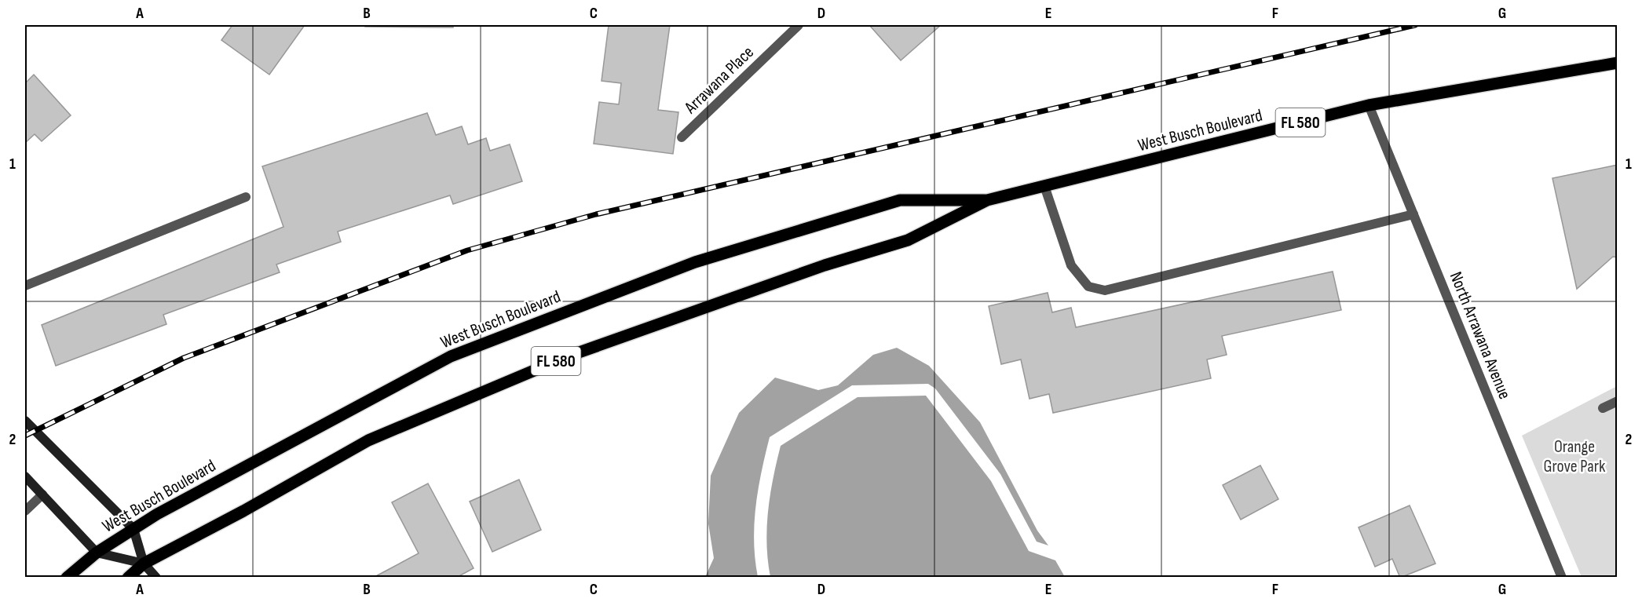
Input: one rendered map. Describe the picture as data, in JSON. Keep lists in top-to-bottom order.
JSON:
{
  "streets": {
    "main road": ["FL 580", "West Busch Boulevard"],
    "street": ["Arrawana Place", "North Arrawana Avenue"]
  },
  "crossings": [
    ["West Busch Boulevard", "North Arrawana Avenue"]
  ],
  "parks": ["Orange Grove Park"],
  "grid": {
    "columns": [
      "A",
      "B",
      "C",
      "D",
      "E",
      "F",
      "G"
    ],
    "rows": ["1", "2"]
  }
}
